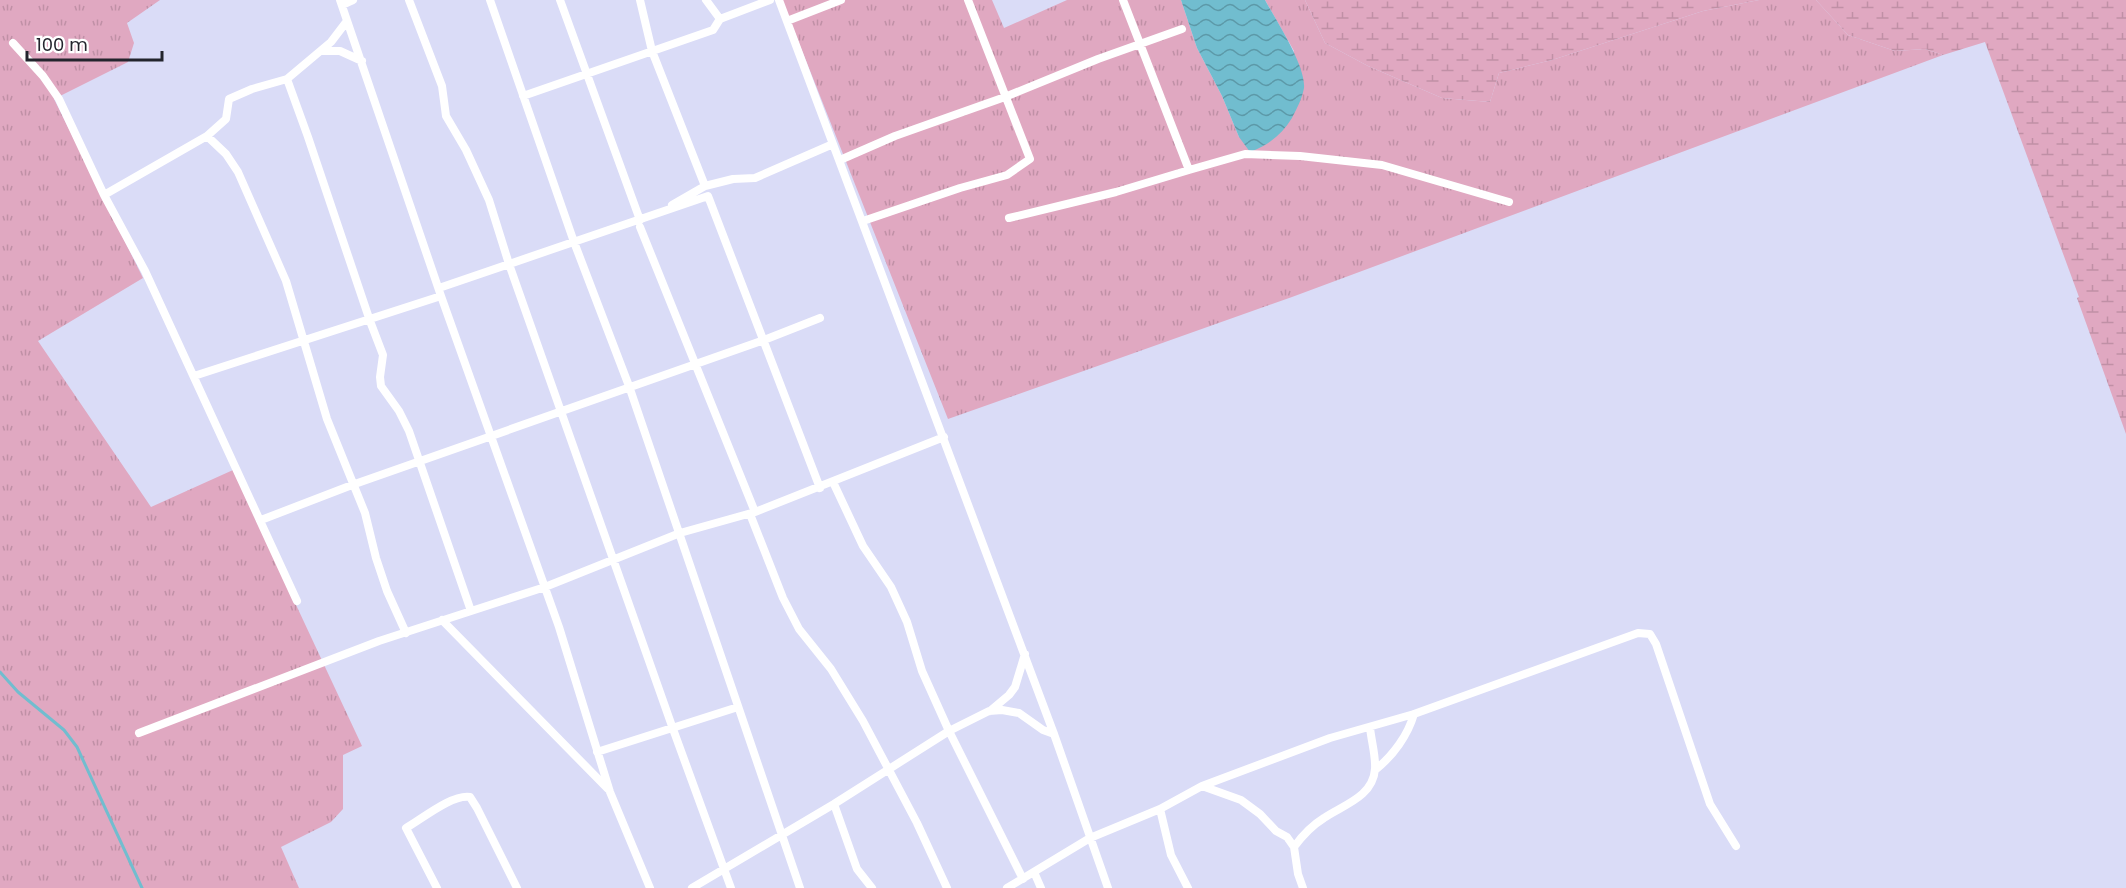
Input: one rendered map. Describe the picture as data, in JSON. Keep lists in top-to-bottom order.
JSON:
{
  "scale_bar": "100 m"
}
